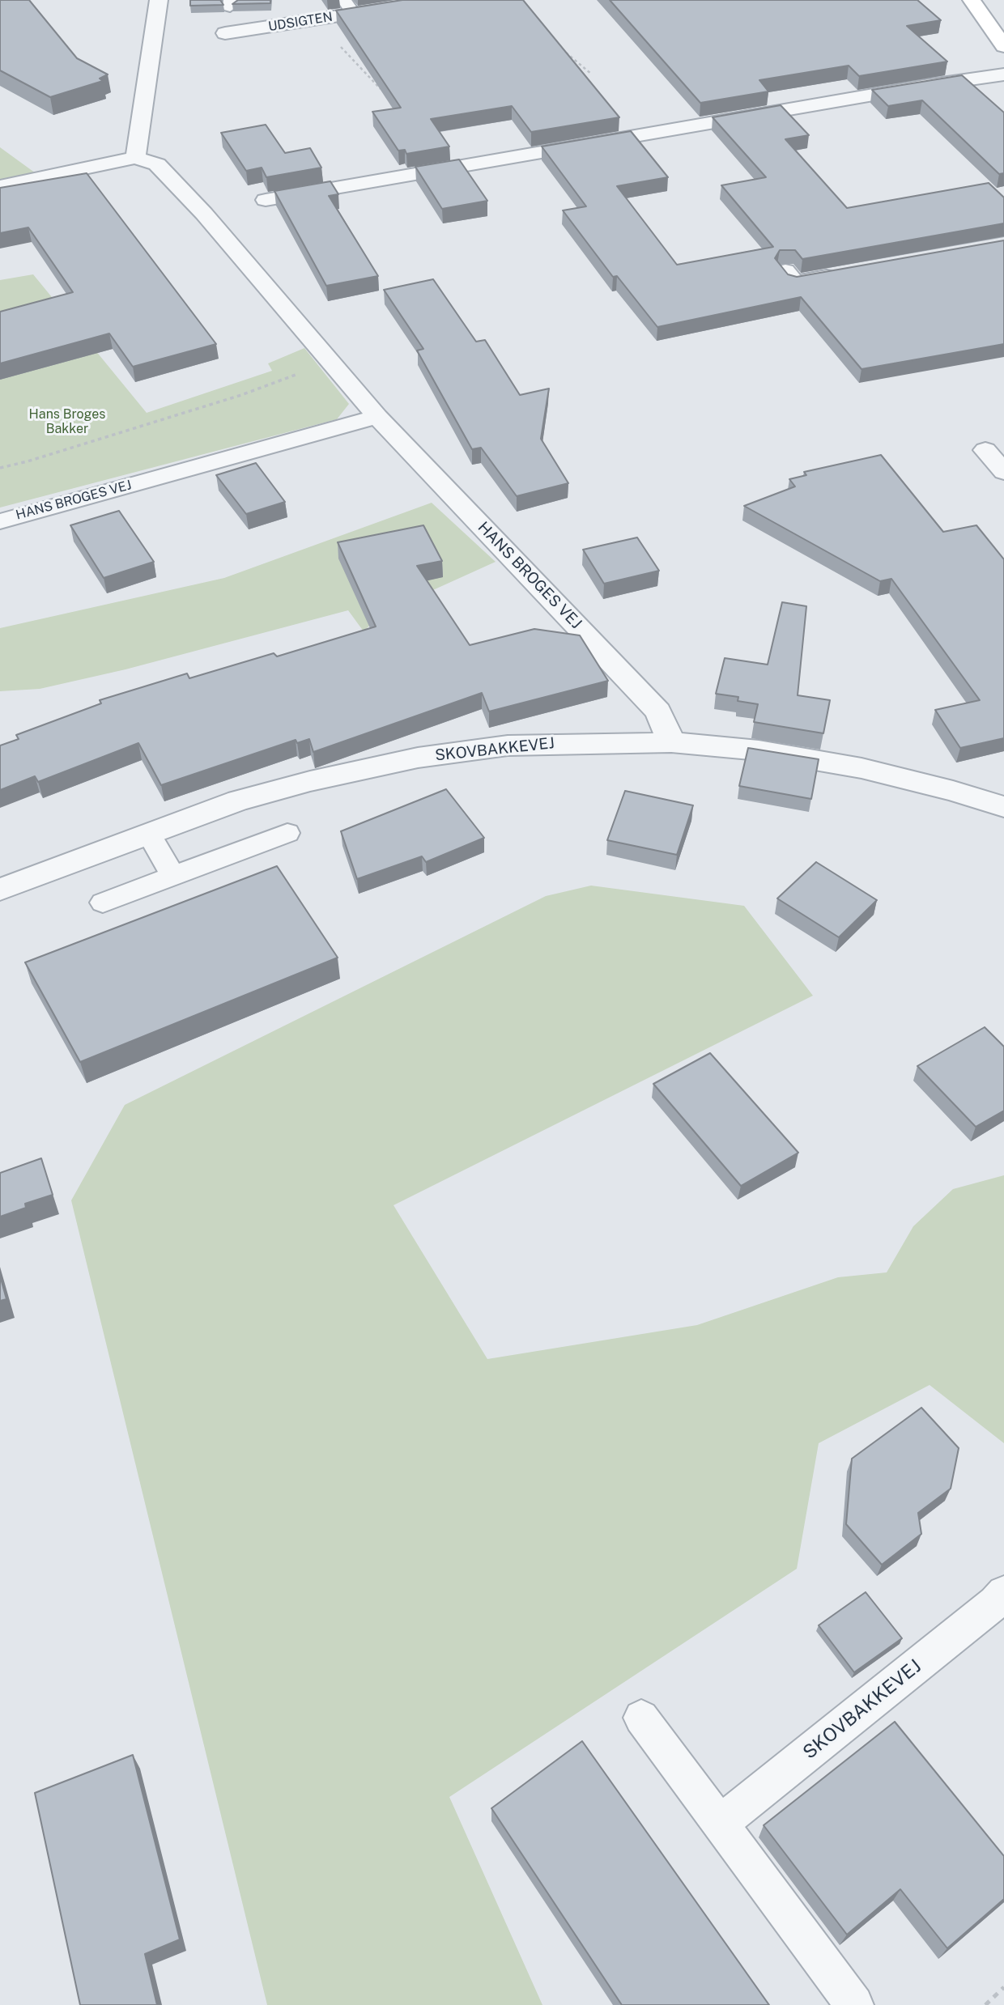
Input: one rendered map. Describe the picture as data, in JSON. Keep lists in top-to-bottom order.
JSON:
{
  "streets": {
    "street": ["UDSIGTEN", "HANS BROGES VEJ", "SKOVBAKKEVEJ"]
  },
  "crossings": [
    ["HANS BROGES VEJ", "SKOVBAKKEVEJ"]
  ],
  "parks": ["Hans Broges Bakker"]
}
